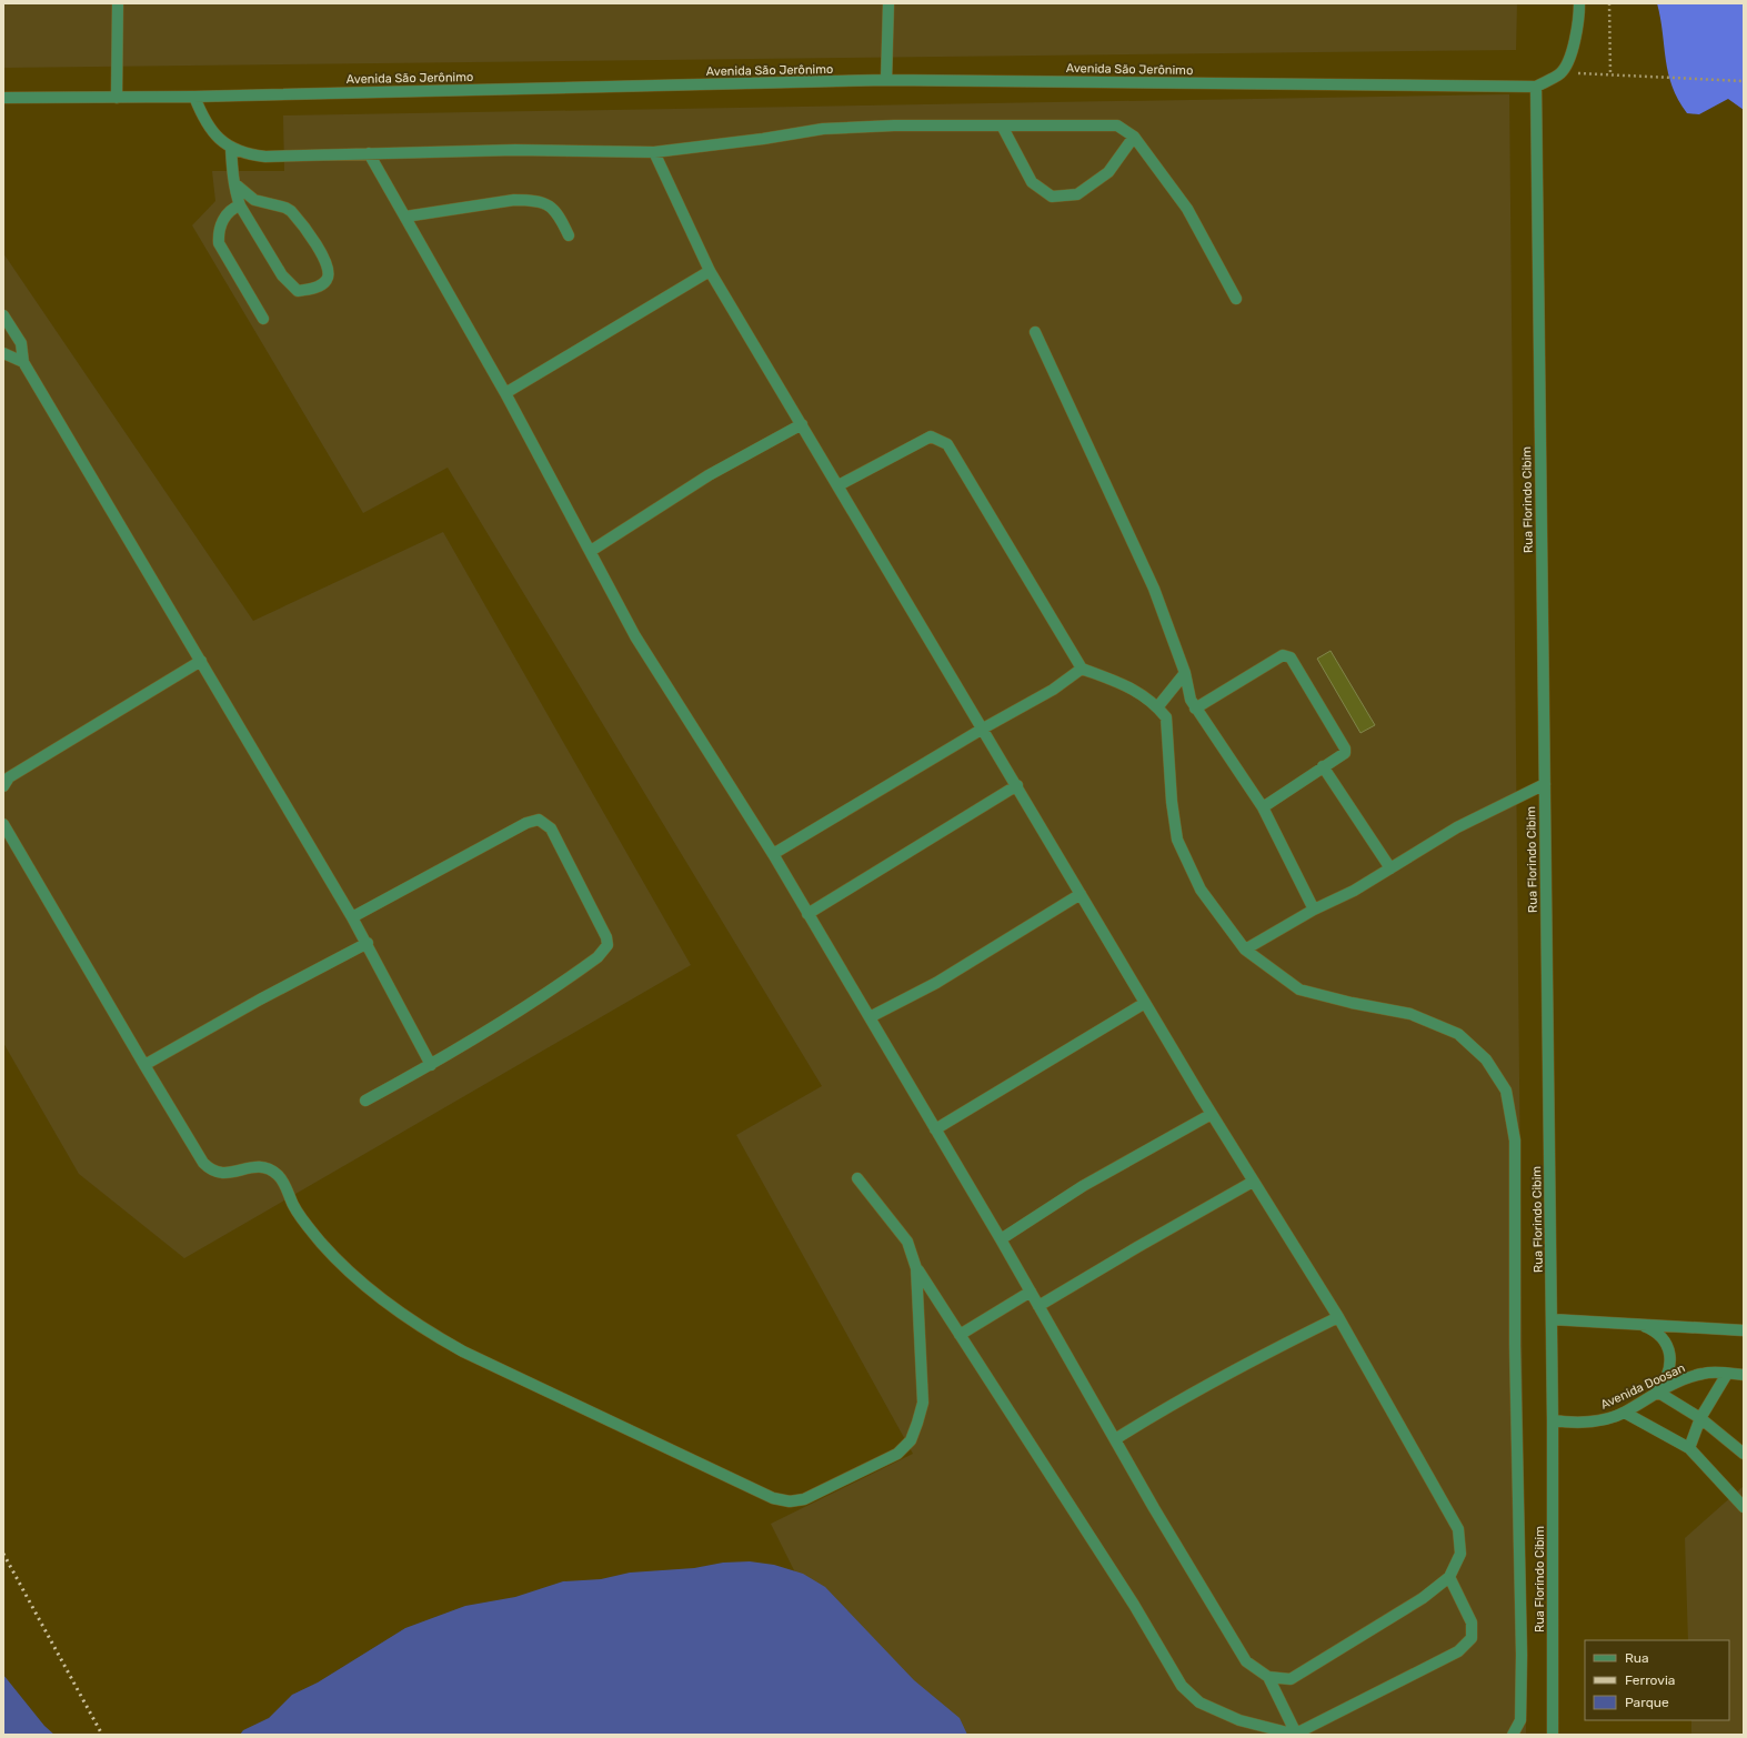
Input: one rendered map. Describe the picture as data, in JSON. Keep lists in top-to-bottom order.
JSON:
{
  "streets": {
    "street": ["Avenida São Jerônimo", "Rua Florindo Cibim", "Avenida Doosan"]
  },
  "crossings": [
    ["Avenida São Jerônimo", "Rua Florindo Cibim"],
    ["Rua Florindo Cibim", "Avenida Doosan"]
  ],
  "legend": ["Rua", "Ferrovia", "Parque"]
}
